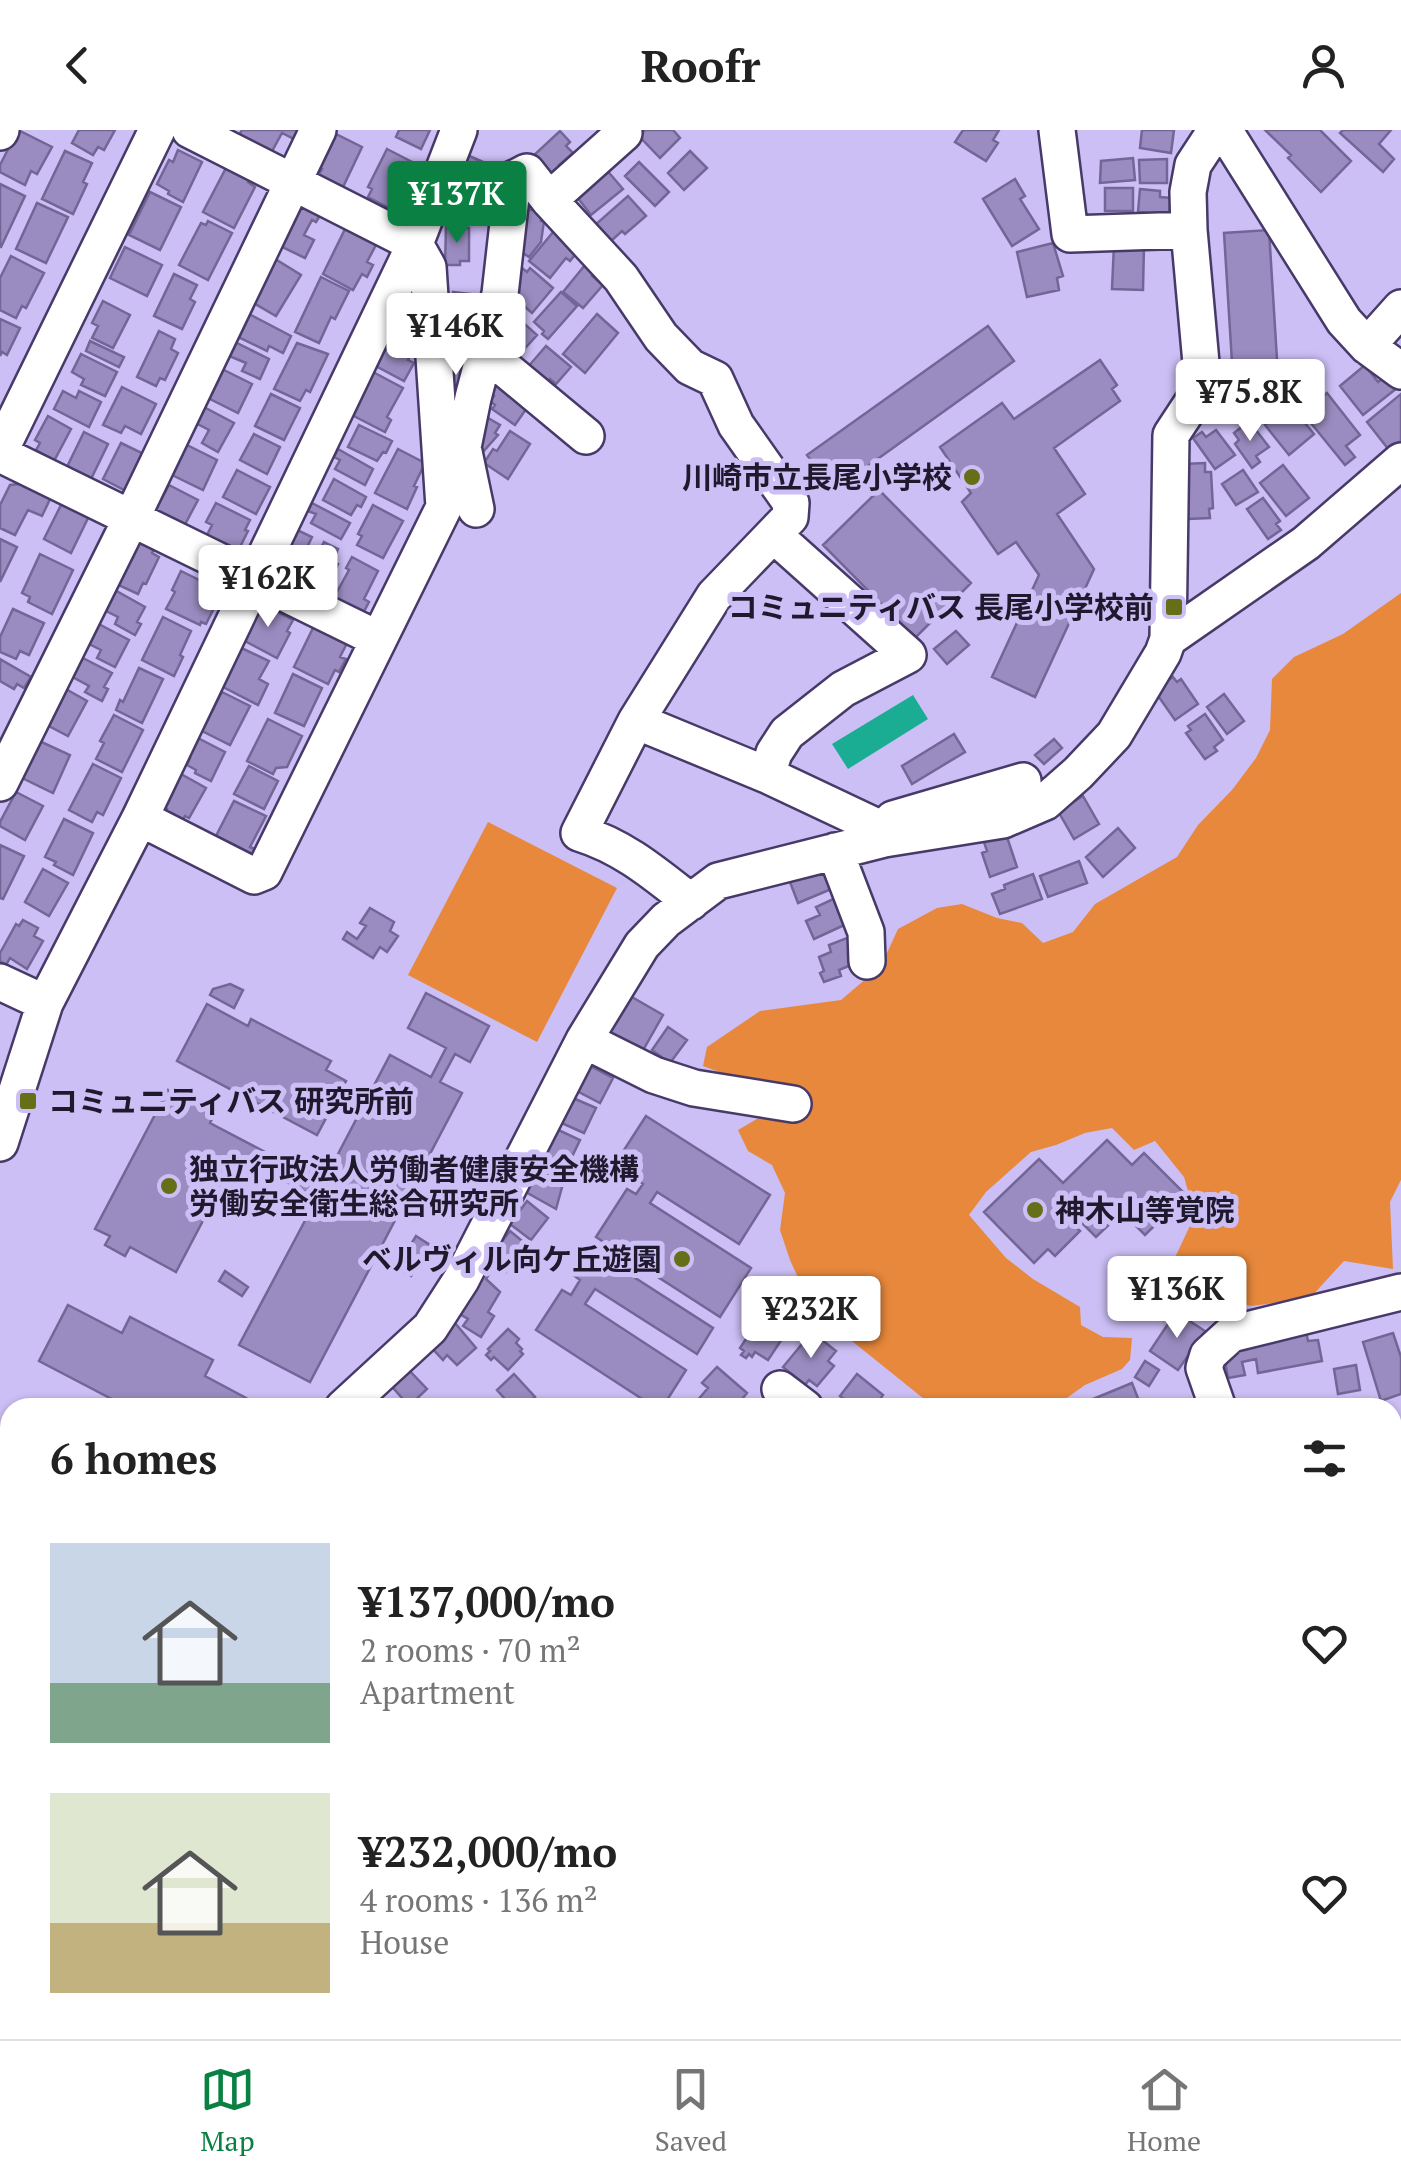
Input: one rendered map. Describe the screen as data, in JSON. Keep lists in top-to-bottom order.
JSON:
{
  "places": {
    "other": [
      "川崎市立長尾小学校",
      "独立行政法人労働者健康安全機構 労働安全衛生総合研究所",
      "神木山等覚院",
      "ベルヴィル向ケ丘遊園"
    ],
    "transit": ["コミュニティバス 長尾小学校前", "コミュニティバス 研究所前"]
  },
  "page": {
    "header": "Roofr",
    "price": [
      "¥137K",
      "¥146K",
      "¥75.8K",
      "¥162K",
      "¥136K",
      "¥232K"
    ],
    "heading": "6 homes",
    "list": [
      {
        "name": "¥137,000/mo",
        "note": "2 rooms · 70 m² · Apartment"
      },
      {
        "name": "¥232,000/mo",
        "note": "4 rooms · 136 m² · House"
      }
    ],
    "tabs": ["Map", "Saved", "Home"]
  }
}
